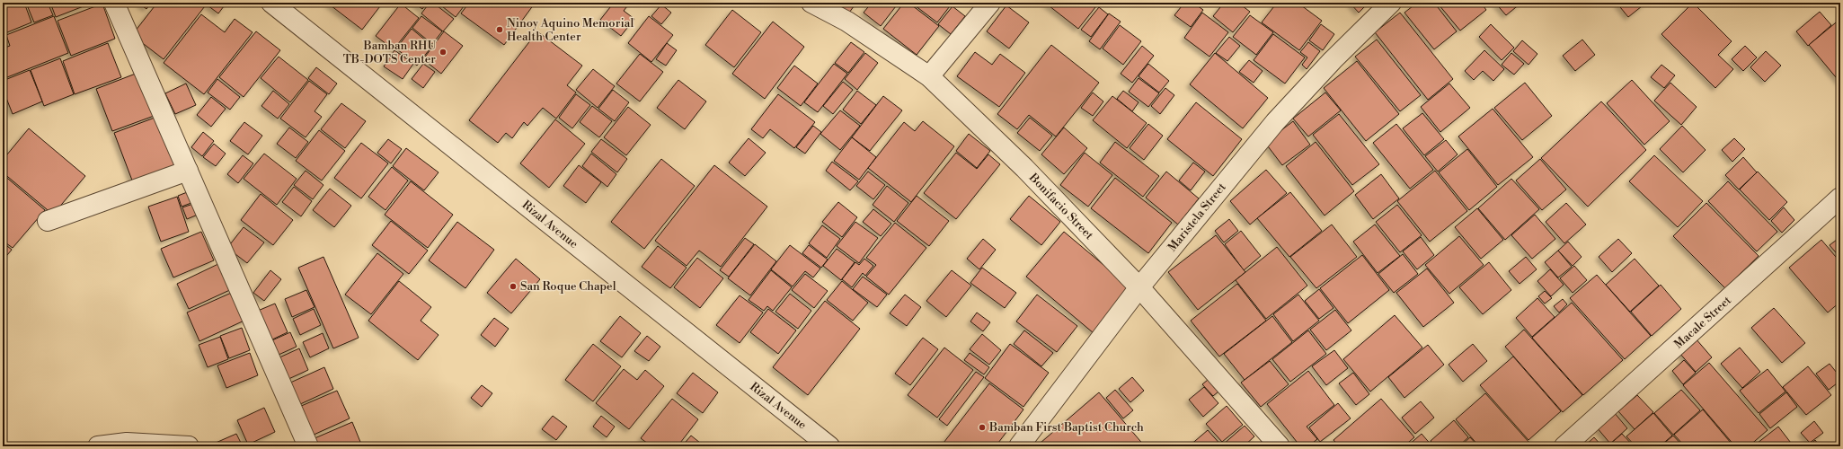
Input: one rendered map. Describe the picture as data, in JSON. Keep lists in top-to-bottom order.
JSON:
{
  "streets": {
    "street": [
      "Bonifacio Street",
      "Maristela Street",
      "Rizal Avenue",
      "Macale Street"
    ]
  },
  "crossings": [
    ["Bonifacio Street", "Maristela Street"]
  ],
  "places": [
    "Ninoy Aquino Memorial Health Center",
    "Bamban RHU TB-DOTS Center",
    "San Roque Chapel",
    "Bamban First Baptist Church"
  ]
}
